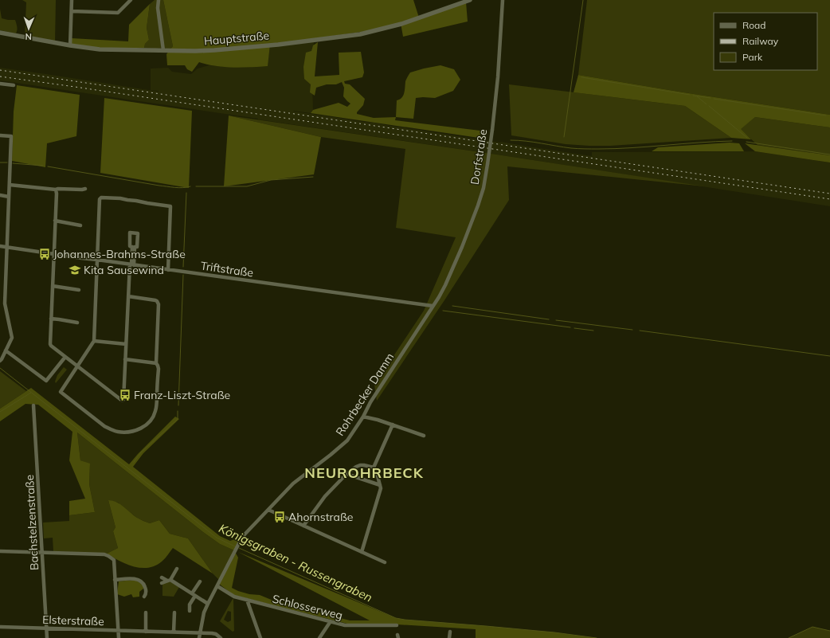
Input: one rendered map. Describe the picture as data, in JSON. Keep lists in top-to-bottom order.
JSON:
{
  "streets": {
    "street": [
      "Hauptstraße",
      "Dorfstraße",
      "Triftstraße",
      "Rohrbecker Damm",
      "Bachstelzenstraße",
      "Schlosserweg",
      "Elsterstraße"
    ]
  },
  "crossings": [
    ["Dorfstraße", "Triftstraße"],
    ["Dorfstraße", "Rohrbecker Damm"],
    ["Triftstraße", "Rohrbecker Damm"],
    ["Rohrbecker Damm", "Schlosserweg"],
    ["Rohrbecker Damm", "Elsterstraße"],
    ["Bachstelzenstraße", "Elsterstraße"]
  ],
  "districts": ["NEUROHRBECK"],
  "water": ["Königsgraben - Russengraben"],
  "places": {
    "bus stop": ["Johannes-Brahms-Straße", "Franz-Liszt-Straße", "Ahornstraße"],
    "school or university": ["Kita Sausewind"]
  },
  "legend": ["Road", "Railway", "Park"],
  "north": "bottom"
}
